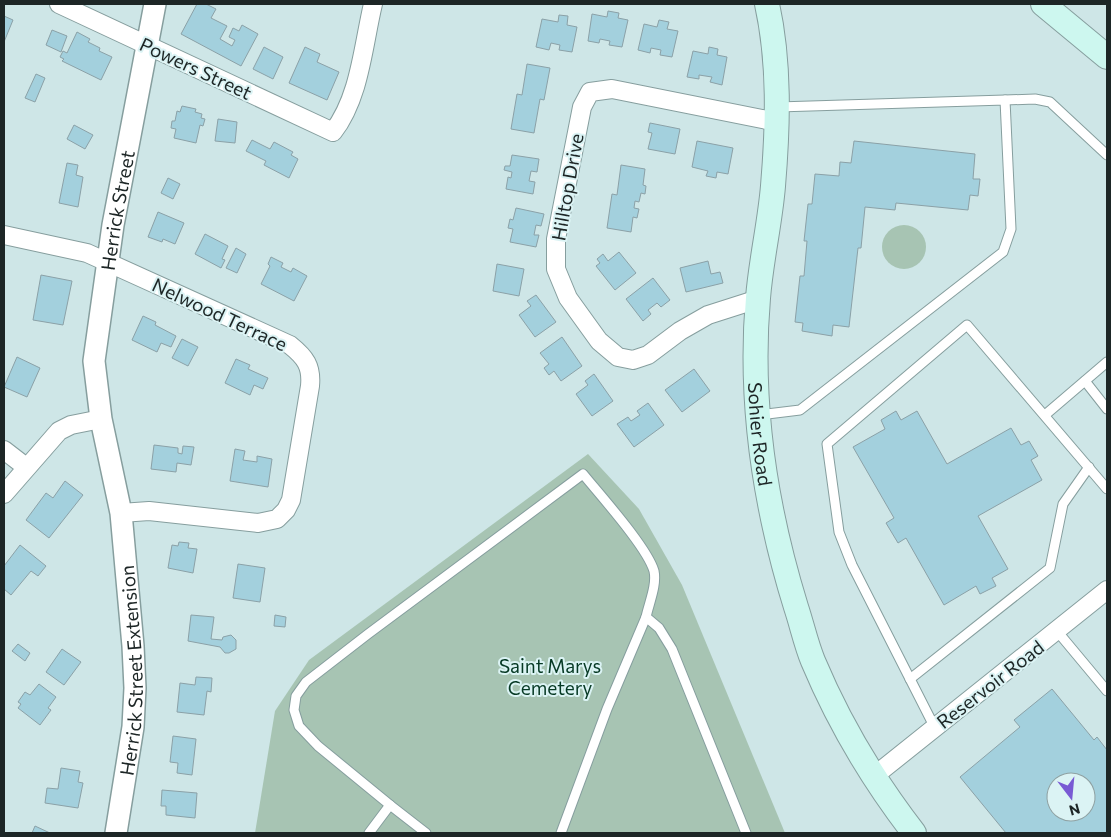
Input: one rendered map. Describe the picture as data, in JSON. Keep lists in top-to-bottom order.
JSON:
{
  "streets": {
    "main road": ["Sohier Road"],
    "street": [
      "Powers Street",
      "Hilltop Drive",
      "Herrick Street",
      "Nelwood Terrace",
      "Herrick Street Extension",
      "Reservoir Road"
    ]
  },
  "crossings": [
    ["Powers Street", "Herrick Street"],
    ["Hilltop Drive", "Sohier Road"],
    ["Herrick Street", "Nelwood Terrace"],
    ["Herrick Street", "Herrick Street Extension"],
    ["Nelwood Terrace", "Herrick Street Extension"],
    ["Sohier Road", "Reservoir Road"]
  ],
  "parks": ["Saint Marys Cemetery"],
  "north": "bottom"
}
